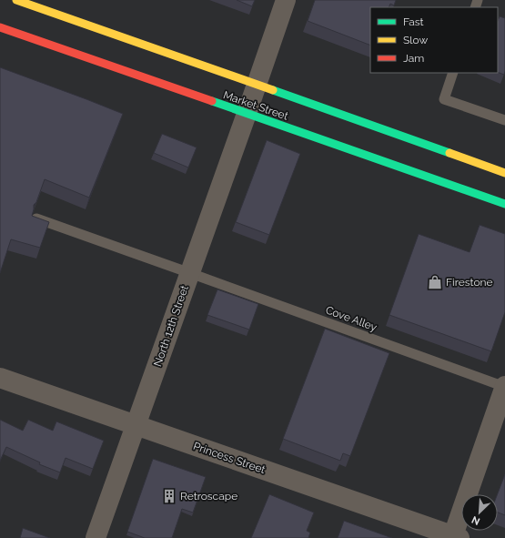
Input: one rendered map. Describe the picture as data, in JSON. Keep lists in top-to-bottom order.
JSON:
{
  "streets": {
    "main road": ["Market Street"],
    "street": ["North 12th Street", "Princess Street"],
    "lane": ["Cove Alley"]
  },
  "crossings": [
    ["Market Street", "North 12th Street"],
    ["Cove Alley", "North 12th Street"],
    ["North 12th Street", "Princess Street"]
  ],
  "places": {
    "shop": ["Firestone"],
    "building": ["Retroscape"]
  },
  "legend": ["Fast", "Slow", "Jam"],
  "north": "bottom left"
}
